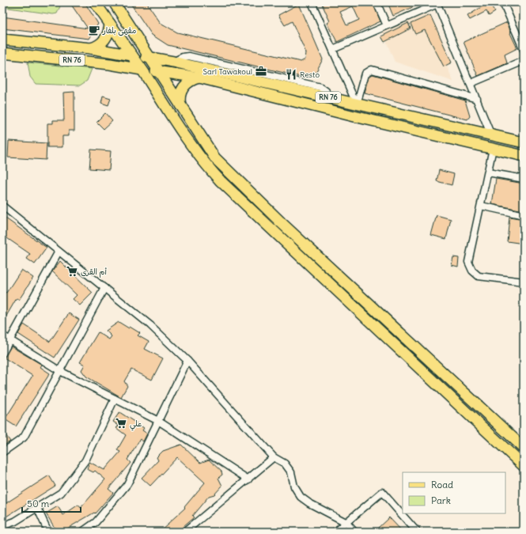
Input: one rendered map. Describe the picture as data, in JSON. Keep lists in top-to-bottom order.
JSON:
{
  "streets": {
    "main road": ["RN 76"]
  },
  "places": {
    "cafe": ["مقهى بلفار"],
    "office": ["Sarl Tawakoul"],
    "restaurant": ["Resto"],
    "supermarket": ["أم القرى", "علي"]
  },
  "legend": ["Road", "Park"],
  "scale_bar": "50 m"
}
